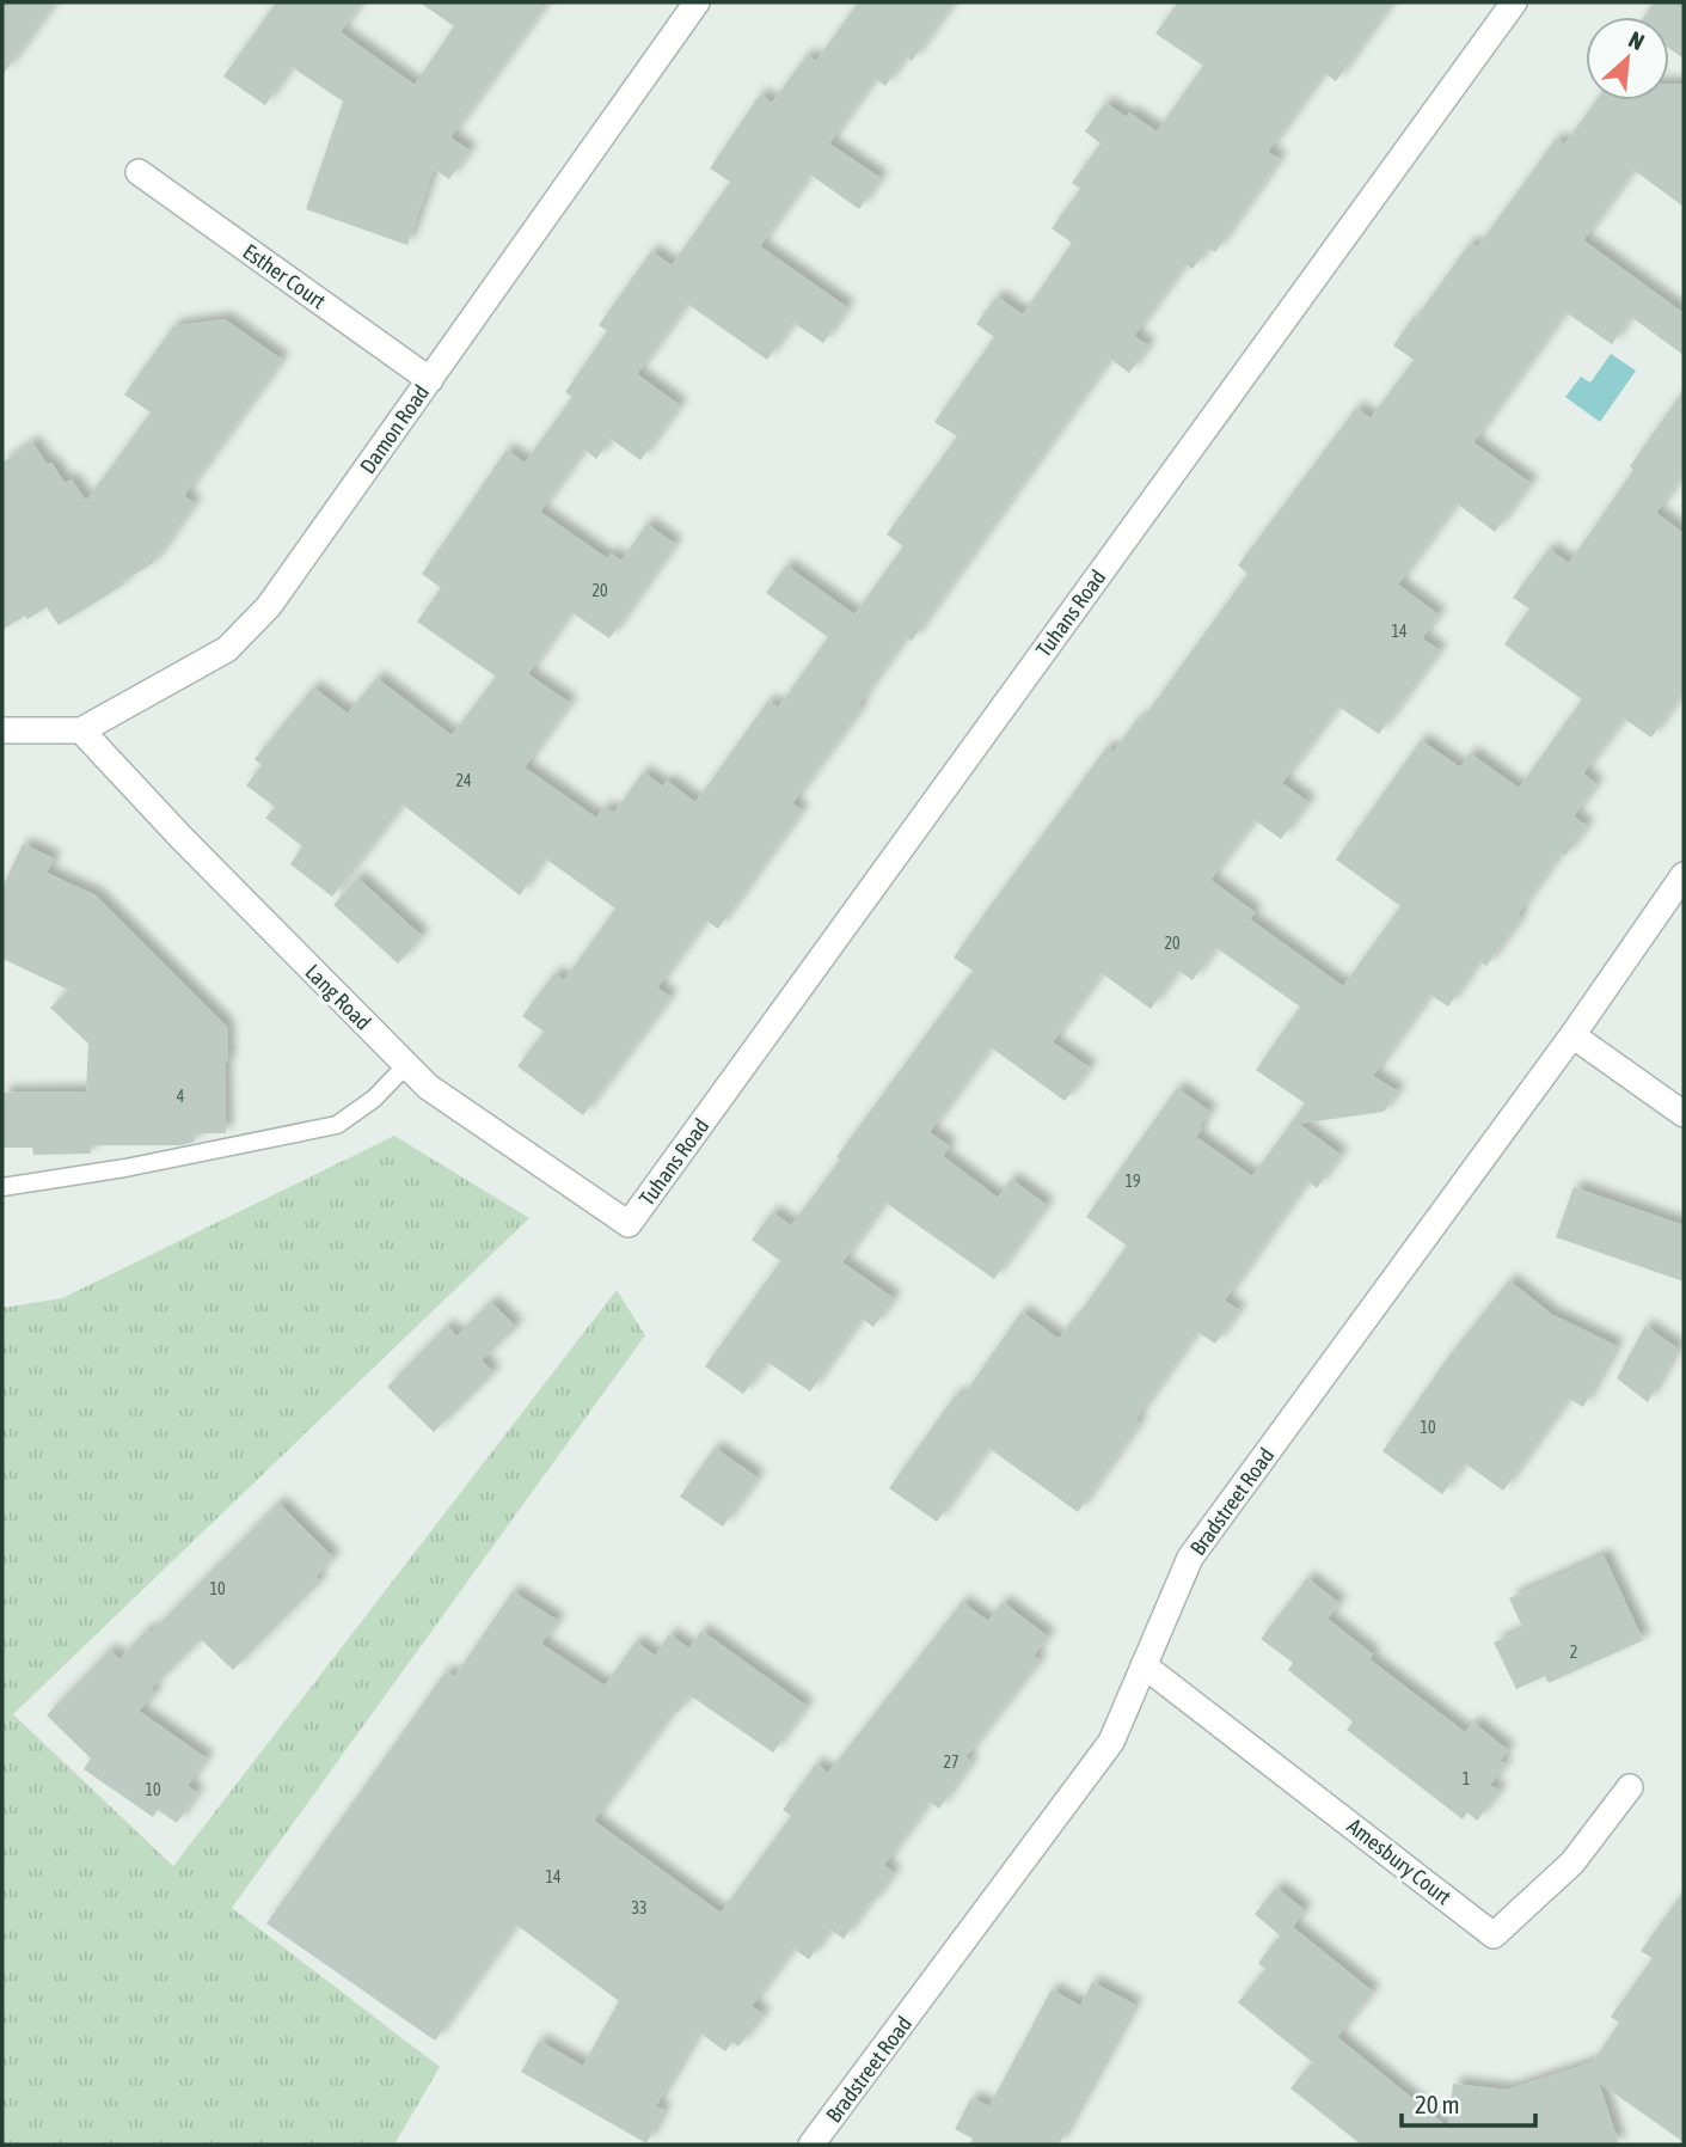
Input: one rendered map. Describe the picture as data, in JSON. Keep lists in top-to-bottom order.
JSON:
{
  "streets": {
    "street": [
      "Esther Court",
      "Damon Road",
      "Tuhans Road",
      "Lang Road",
      "Bradstreet Road",
      "Amesbury Court"
    ]
  },
  "crossings": [
    ["Esther Court", "Damon Road"],
    ["Damon Road", "Lang Road"],
    ["Tuhans Road", "Lang Road"],
    ["Bradstreet Road", "Amesbury Court"]
  ],
  "house_numbers": [
    "20",
    "14",
    "24",
    "20",
    "4",
    "19",
    "10",
    "10",
    "2",
    "27",
    "1",
    "10",
    "14",
    "33"
  ],
  "scale_bar": "20 m",
  "north": "top right"
}
